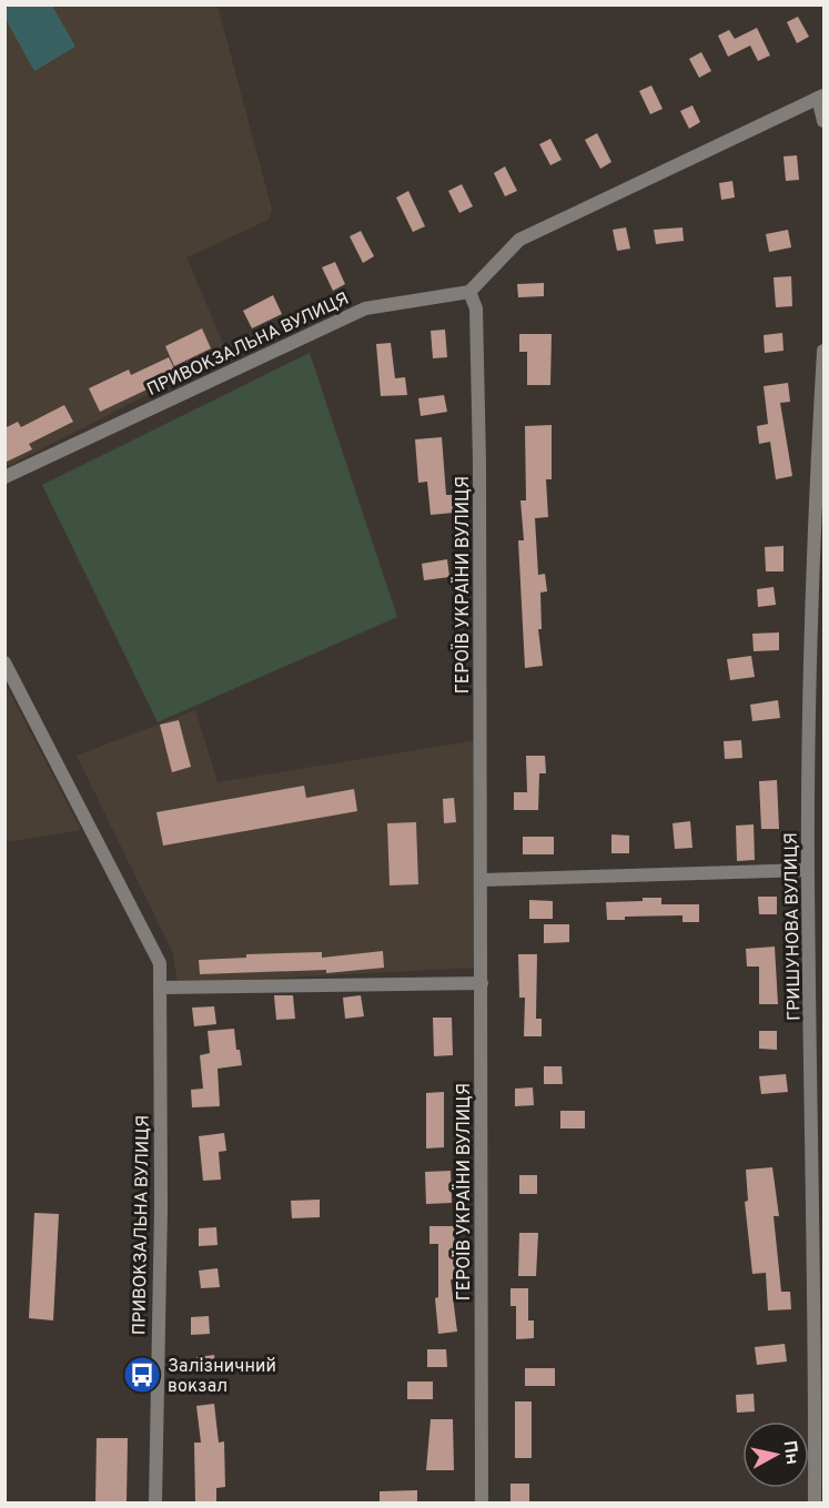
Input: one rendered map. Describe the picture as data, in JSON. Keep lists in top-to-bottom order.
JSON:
{
  "streets": {
    "street": ["ПРИВОКЗАЛЬНА ВУЛИЦЯ", "ГЕРОЇВ УКРАЇНИ ВУЛИЦЯ", "ГРИШУНОВА ВУЛИЦЯ"]
  },
  "crossings": [
    ["ПРИВОКЗАЛЬНА ВУЛИЦЯ", "ГЕРОЇВ УКРАЇНИ ВУЛИЦЯ"]
  ],
  "places": {
    "bus stop": ["Залізничний вокзал"]
  },
  "north": "right"
}
